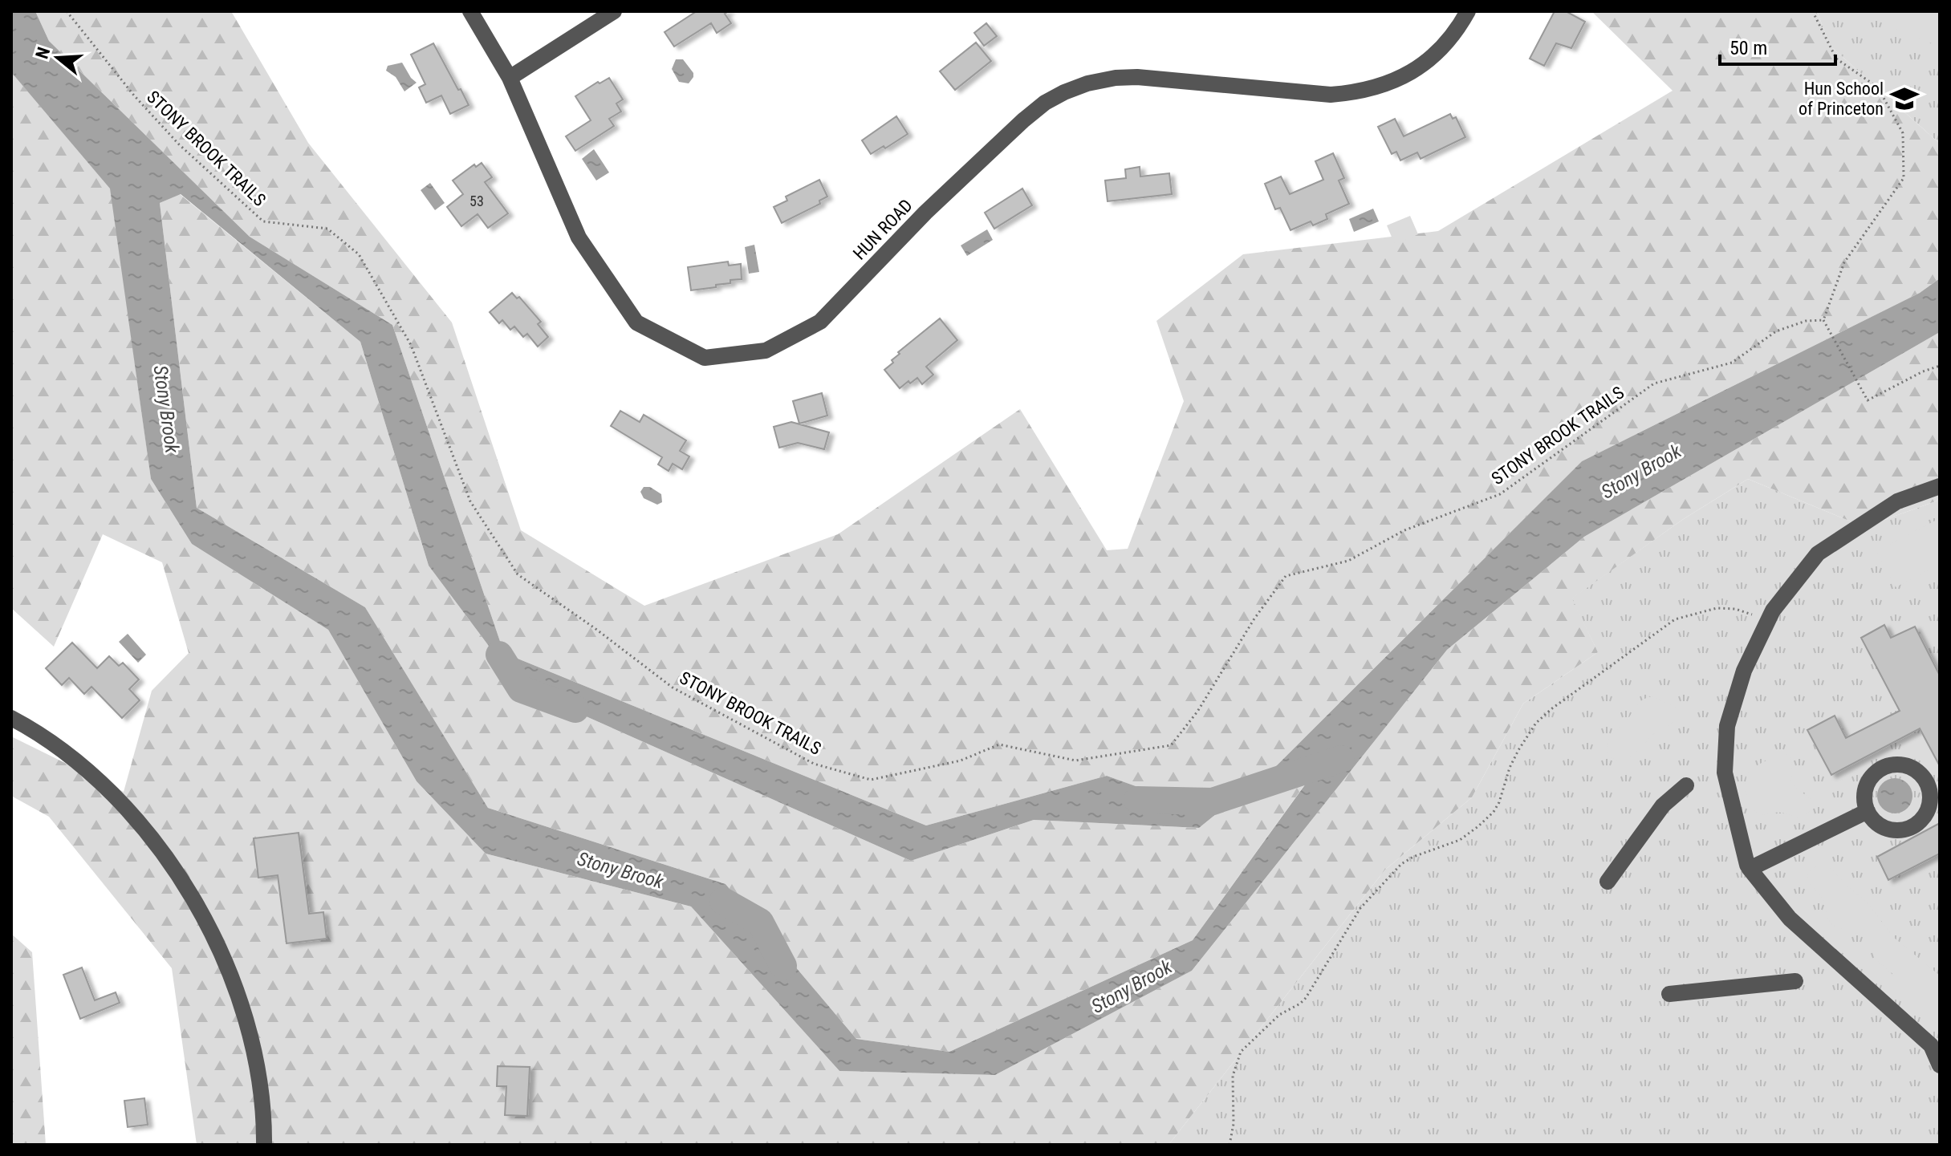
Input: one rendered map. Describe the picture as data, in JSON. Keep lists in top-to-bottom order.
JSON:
{
  "streets": {
    "street": ["HUN ROAD"],
    "path": ["STONY BROOK TRAILS"]
  },
  "water": ["Stony Brook"],
  "places": {
    "school or university": ["Hun School of Princeton"]
  },
  "house_numbers": ["53"],
  "scale_bar": "50 m",
  "north": "left"
}
